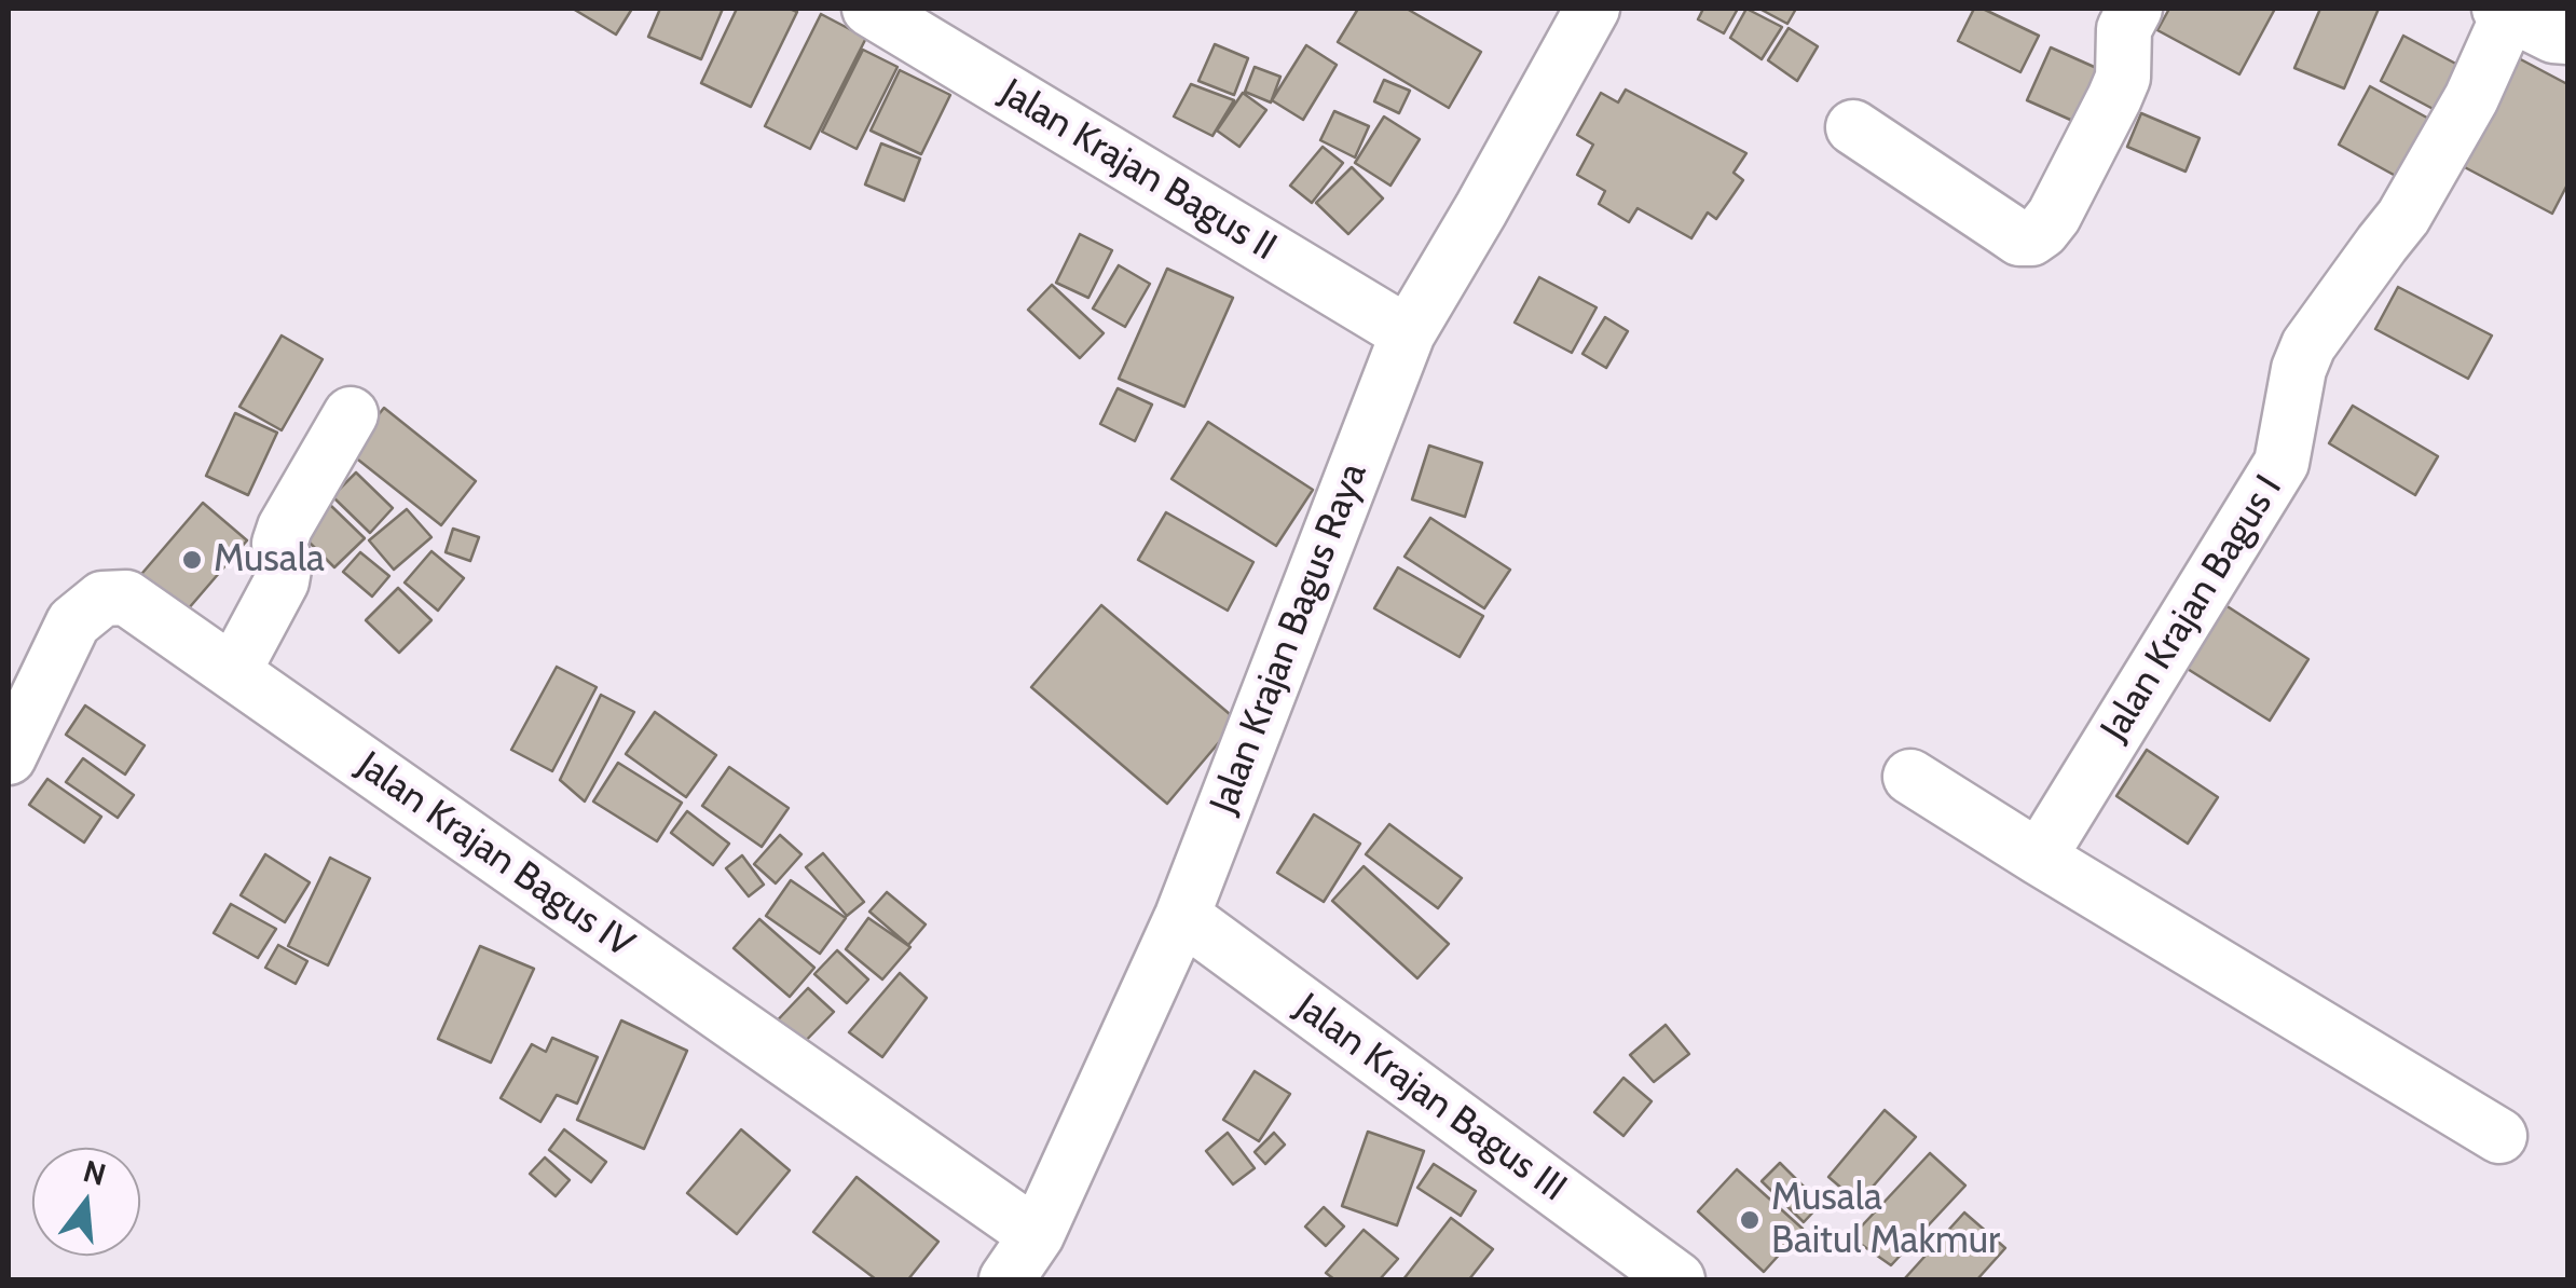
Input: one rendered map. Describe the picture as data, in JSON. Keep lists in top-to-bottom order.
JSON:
{
  "streets": {
    "street": [
      "Jalan Krajan Bagus II",
      "Jalan Krajan Bagus I",
      "Jalan Krajan Bagus Raya",
      "Jalan Krajan Bagus IV",
      "Jalan Krajan Bagus III"
    ]
  },
  "crossings": [
    ["Jalan Krajan Bagus II", "Jalan Krajan Bagus Raya"],
    ["Jalan Krajan Bagus Raya", "Jalan Krajan Bagus IV"],
    ["Jalan Krajan Bagus Raya", "Jalan Krajan Bagus III"]
  ],
  "places": ["Musala", "Musala Baitul Makmur"],
  "north": "top"
}
